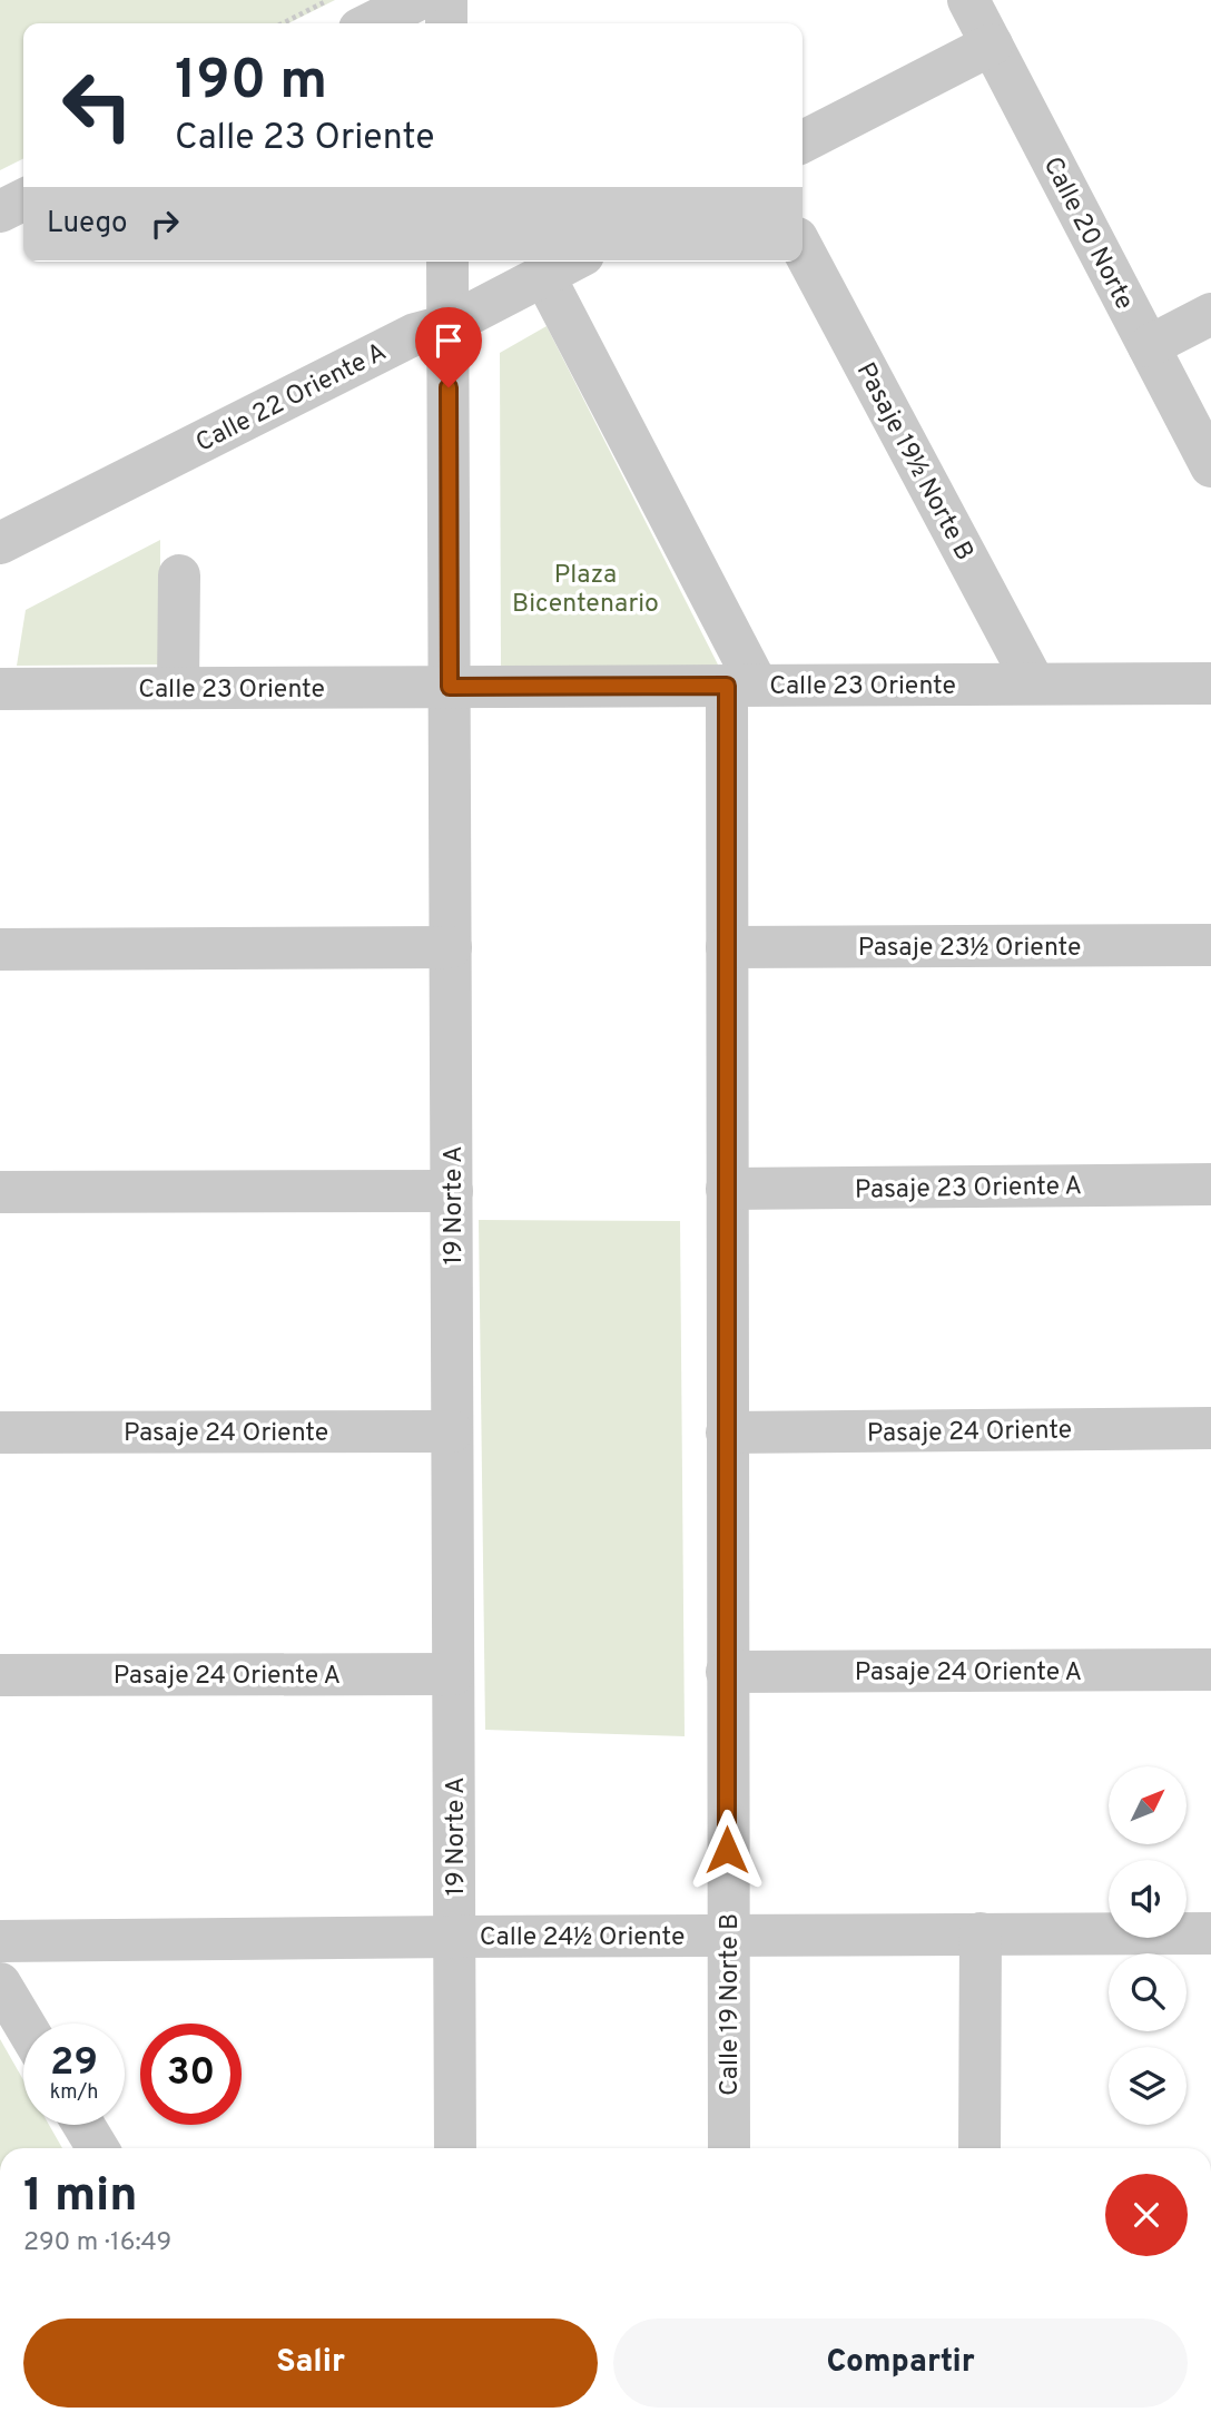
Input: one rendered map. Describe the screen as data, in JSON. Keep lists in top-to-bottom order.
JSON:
{
  "streets": {
    "street": [
      "Calle 20 Norte",
      "Calle 22 Oriente A",
      "Pasaje 19½ Norte B",
      "Calle 23 Oriente",
      "Pasaje 23½ Oriente",
      "Pasaje 23 Oriente A",
      "19 Norte A",
      "Pasaje 24 Oriente",
      "Pasaje 24 Oriente A",
      "Calle 24½ Oriente",
      "Calle 19 Norte B"
    ]
  },
  "crossings": [
    ["Calle 22 Oriente A", "19 Norte A"],
    ["Pasaje 19½ Norte B", "Calle 23 Oriente"],
    ["Calle 23 Oriente", "19 Norte A"],
    ["Calle 23 Oriente", "Calle 19 Norte B"],
    ["Pasaje 23½ Oriente", "Calle 19 Norte B"],
    ["Pasaje 23 Oriente A", "Calle 19 Norte B"],
    ["19 Norte A", "Pasaje 24 Oriente"],
    ["19 Norte A", "Pasaje 24 Oriente A"],
    ["19 Norte A", "Calle 24½ Oriente"],
    ["Pasaje 24 Oriente", "Calle 19 Norte B"],
    ["Pasaje 24 Oriente A", "Calle 19 Norte B"],
    ["Calle 24½ Oriente", "Calle 19 Norte B"]
  ],
  "parks": ["Plaza Bicentenario"],
  "north": "top right",
  "page": {
    "turn": ["190 m", "Calle 23 Oriente"],
    "then": "Luego",
    "speed": "29 km/h",
    "limit": "30",
    "heading": ["1 min", "290 m · 16:49"],
    "buttons": ["Salir", "Compartir"]
  }
}
